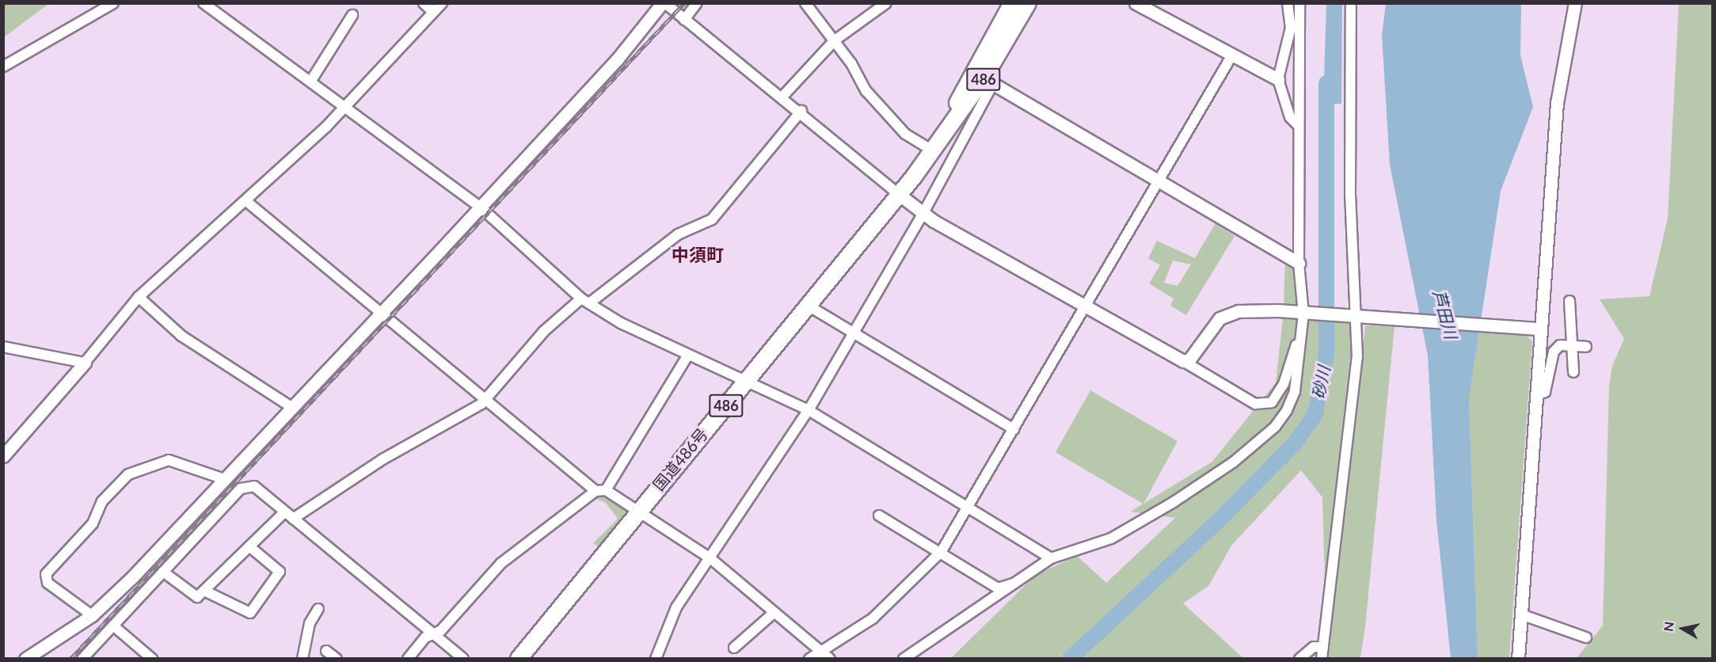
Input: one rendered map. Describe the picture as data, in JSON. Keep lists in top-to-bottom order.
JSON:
{
  "streets": {
    "highway": ["486", "国道486号"]
  },
  "districts": ["中須町"],
  "water": ["芦田川", "砂川"],
  "north": "left"
}
